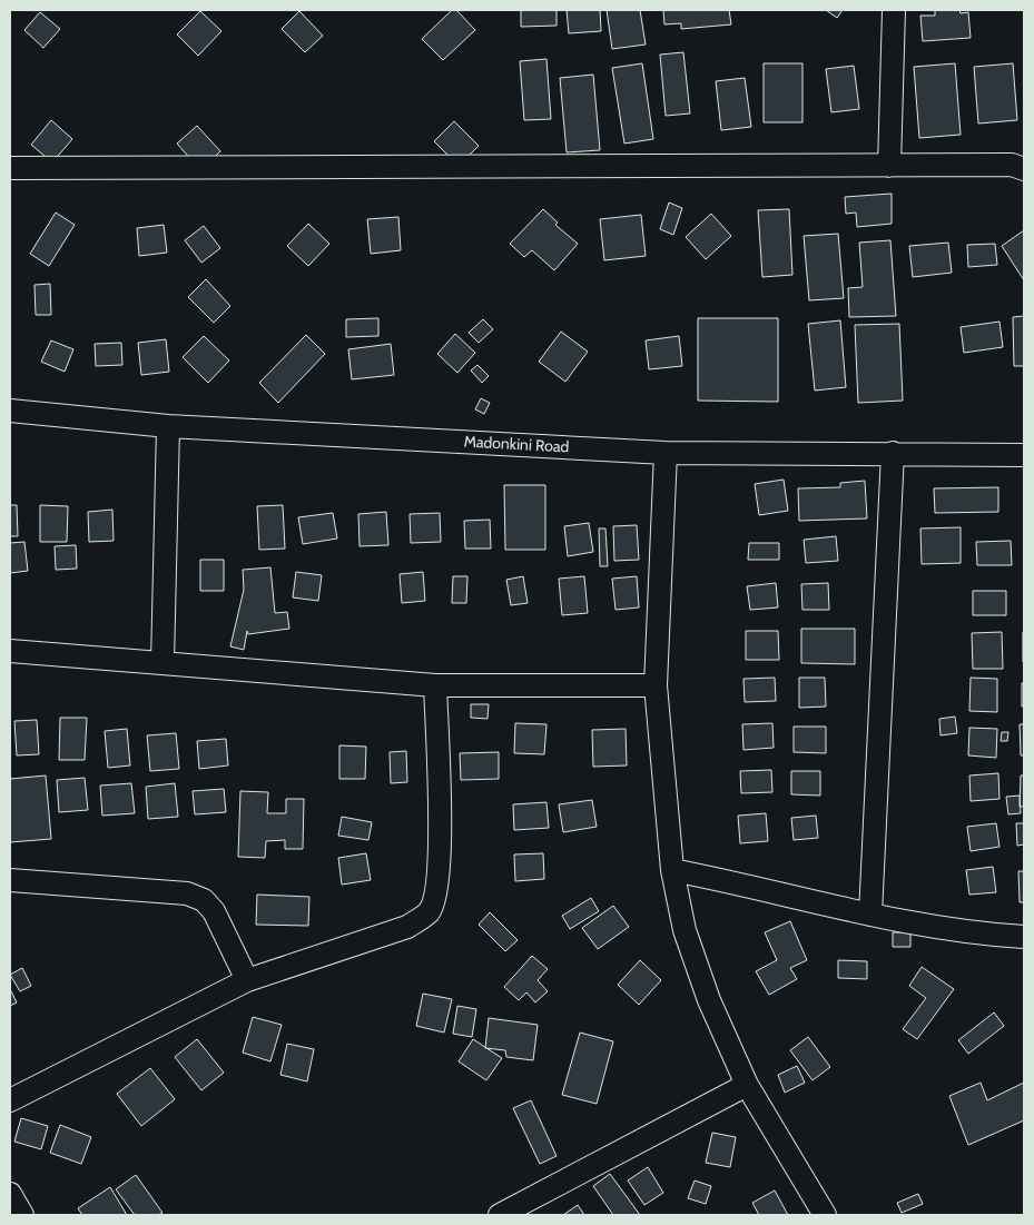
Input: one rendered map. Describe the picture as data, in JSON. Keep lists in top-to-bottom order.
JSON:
{
  "streets": {
    "street": ["Madonkini Road"]
  }
}
